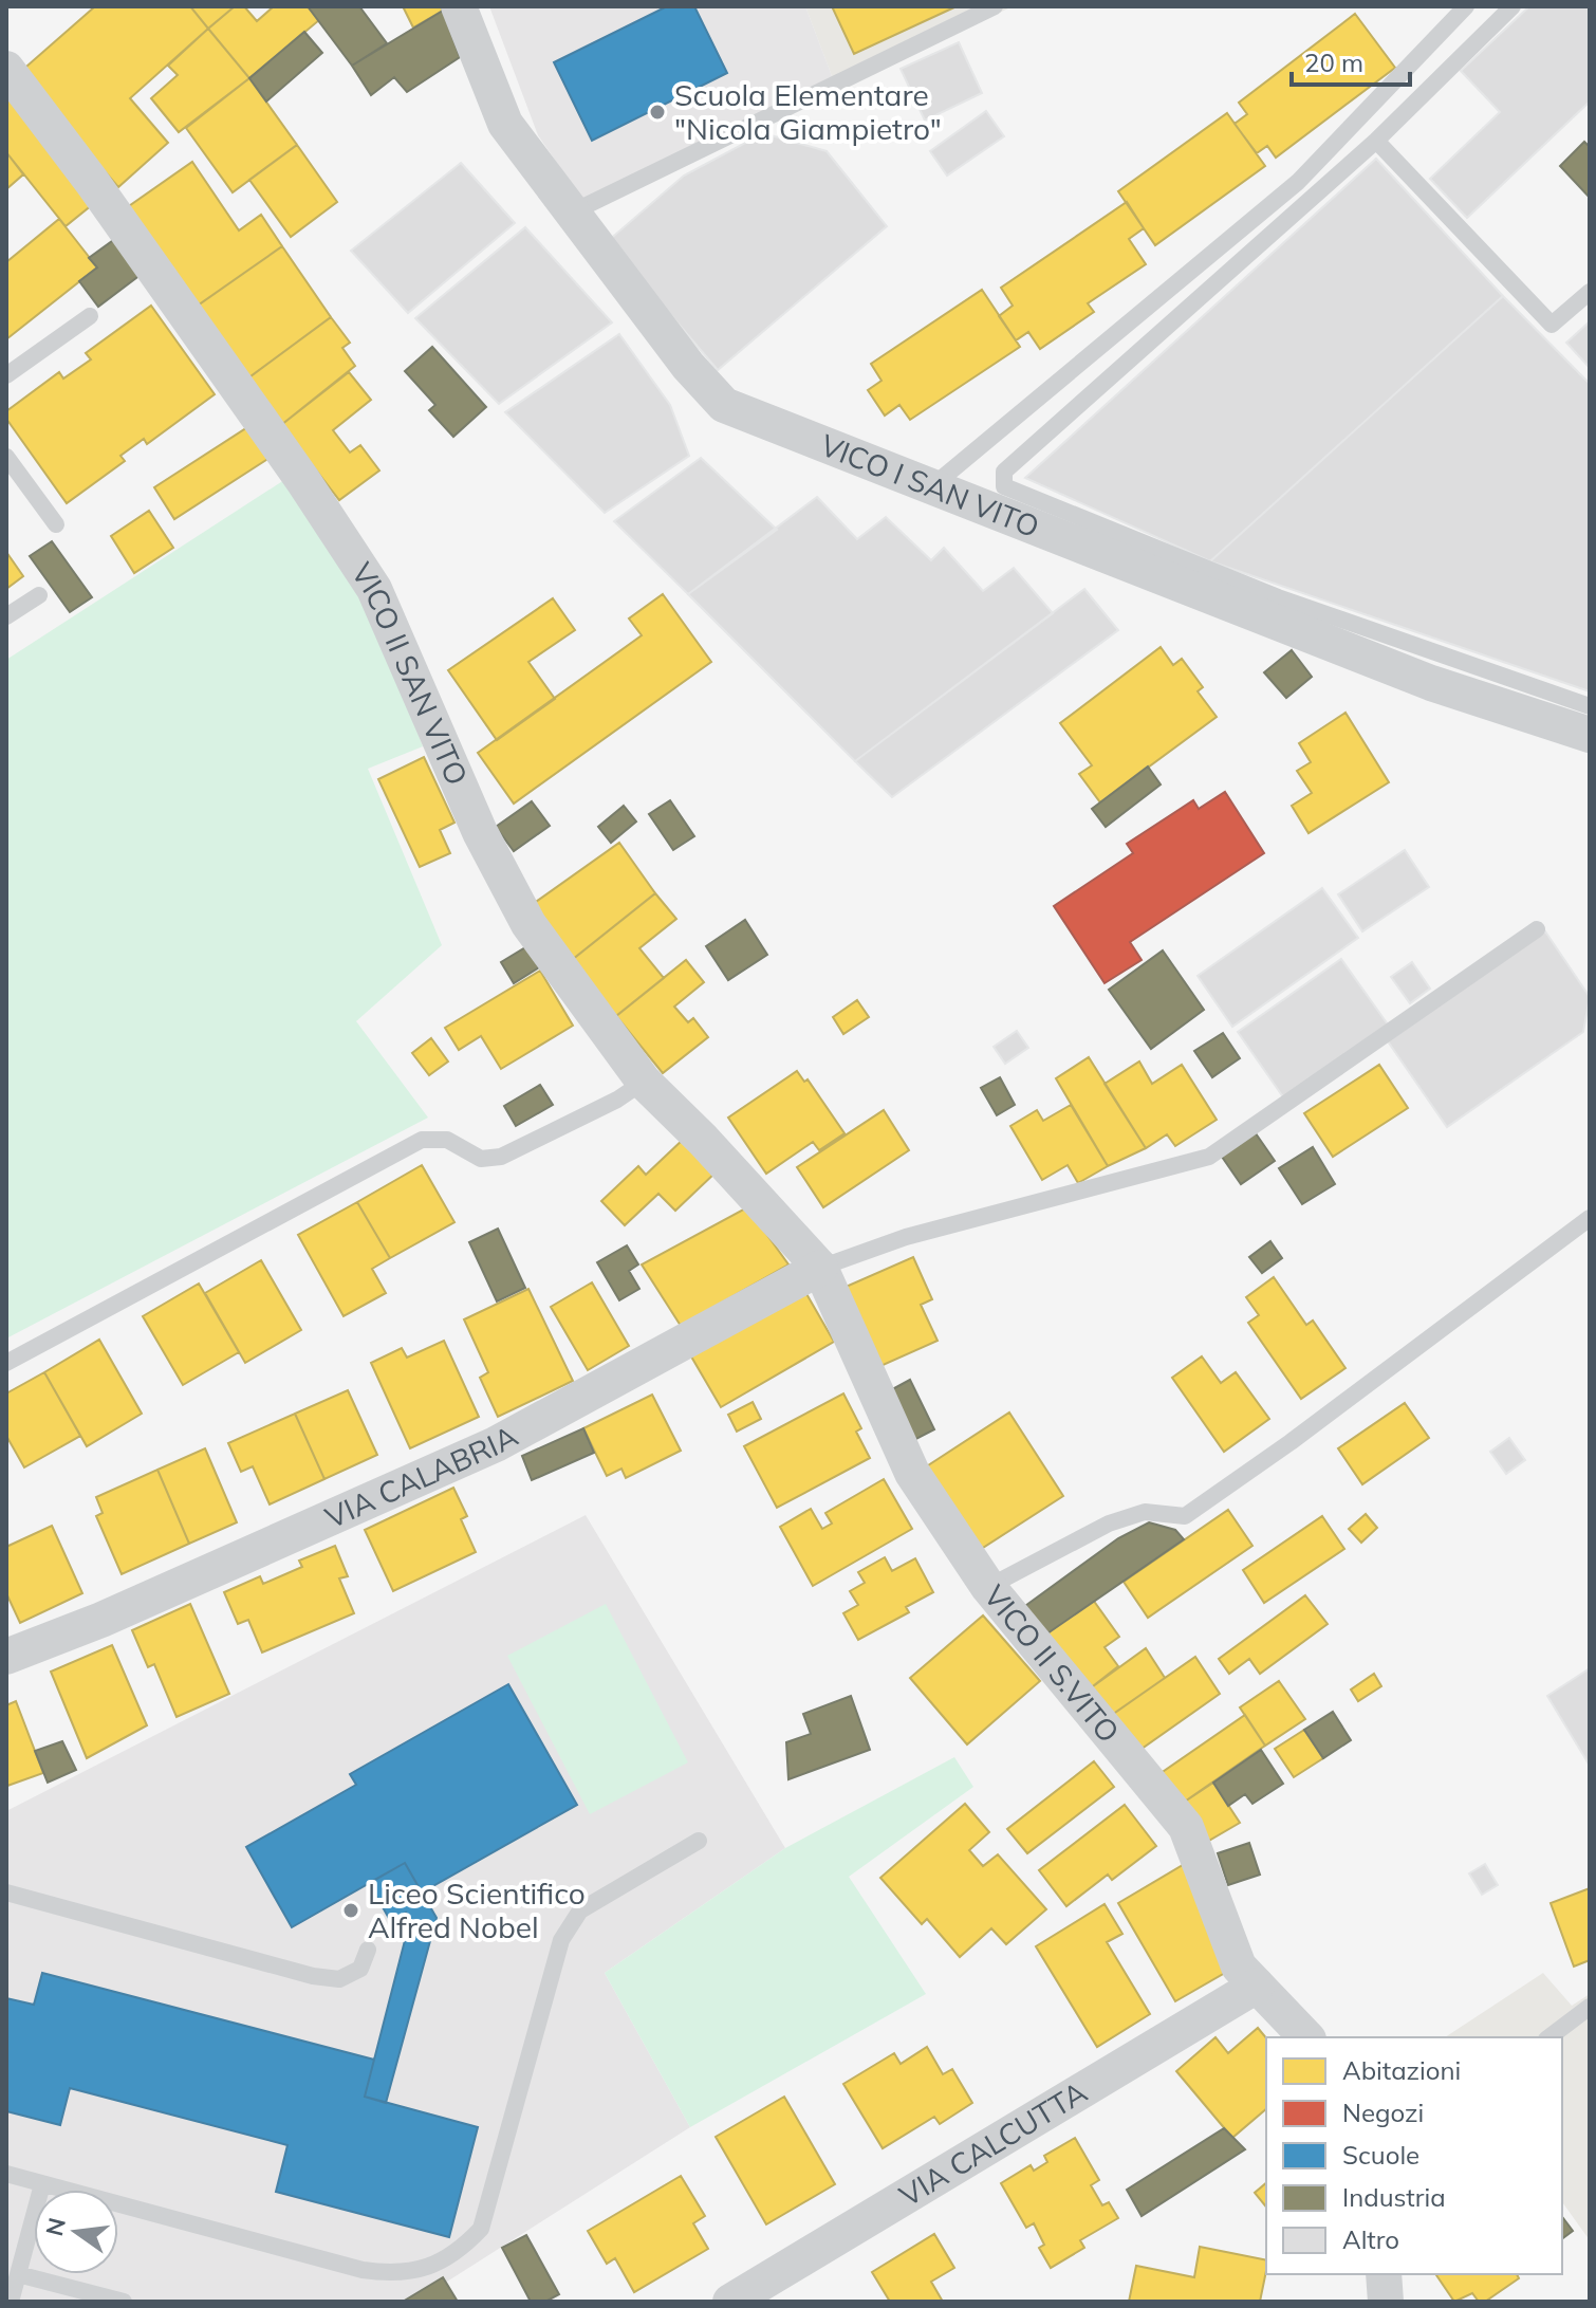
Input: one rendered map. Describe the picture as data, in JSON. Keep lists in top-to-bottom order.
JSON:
{
  "streets": {
    "street": [
      "VICO I SAN VITO",
      "VICO II SAN VITO",
      "VIA CALABRIA",
      "VICO II S.VITO",
      "VIA CALCUTTA"
    ]
  },
  "crossings": [
    ["VICO II SAN VITO", "VIA CALABRIA"],
    ["VICO II SAN VITO", "VICO II S.VITO"],
    ["VIA CALABRIA", "VICO II S.VITO"],
    ["VICO II S.VITO", "VIA CALCUTTA"]
  ],
  "places": ["Scuola Elementare \"Nicola Giampietro\"", "Liceo Scientifico Alfred Nobel"],
  "legend": [
    "Abitazioni",
    "Negozi",
    "Scuole",
    "Industria",
    "Altro"
  ],
  "scale_bar": "20 m",
  "north": "left"
}
